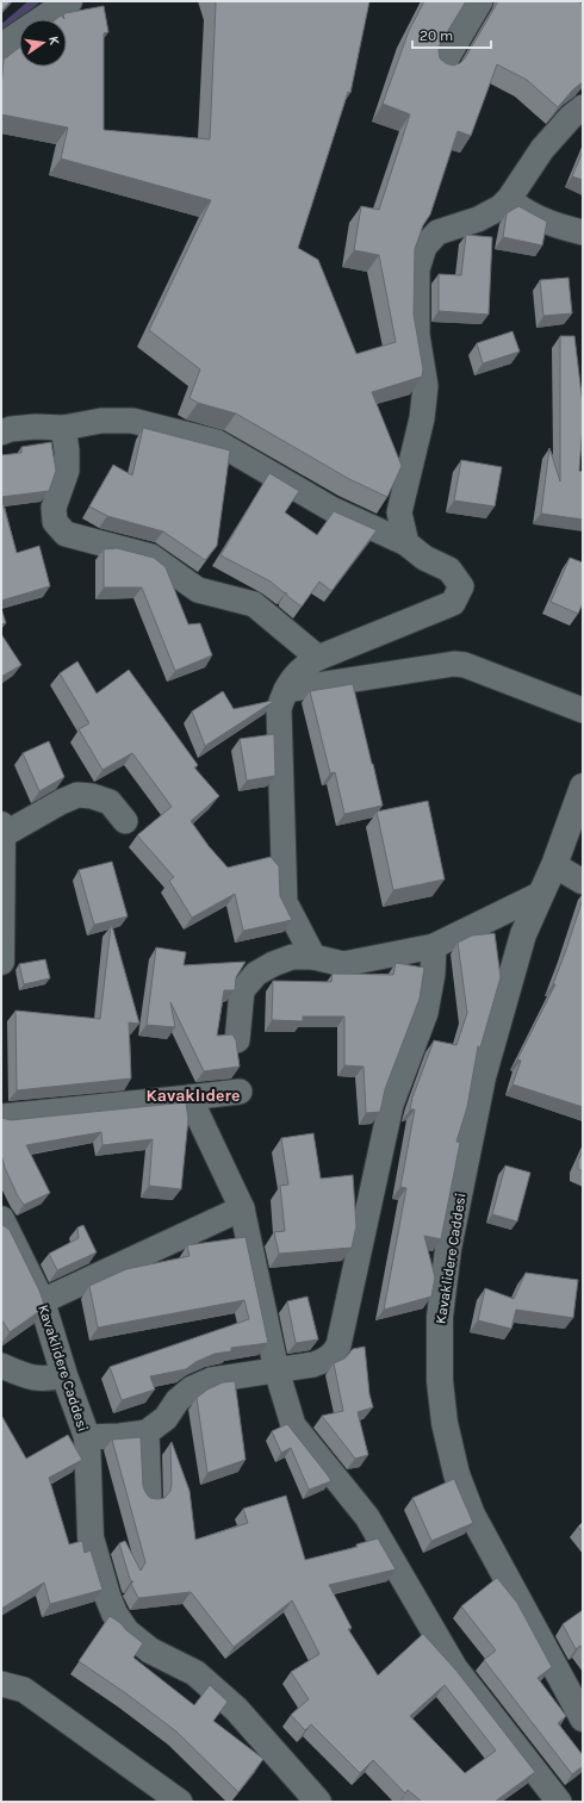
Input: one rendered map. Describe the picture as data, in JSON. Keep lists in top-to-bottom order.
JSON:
{
  "streets": {
    "street": ["Kavaklidere Caddesi"]
  },
  "districts": ["Kavaklıdere"],
  "scale_bar": "20 m",
  "north": "right"
}
